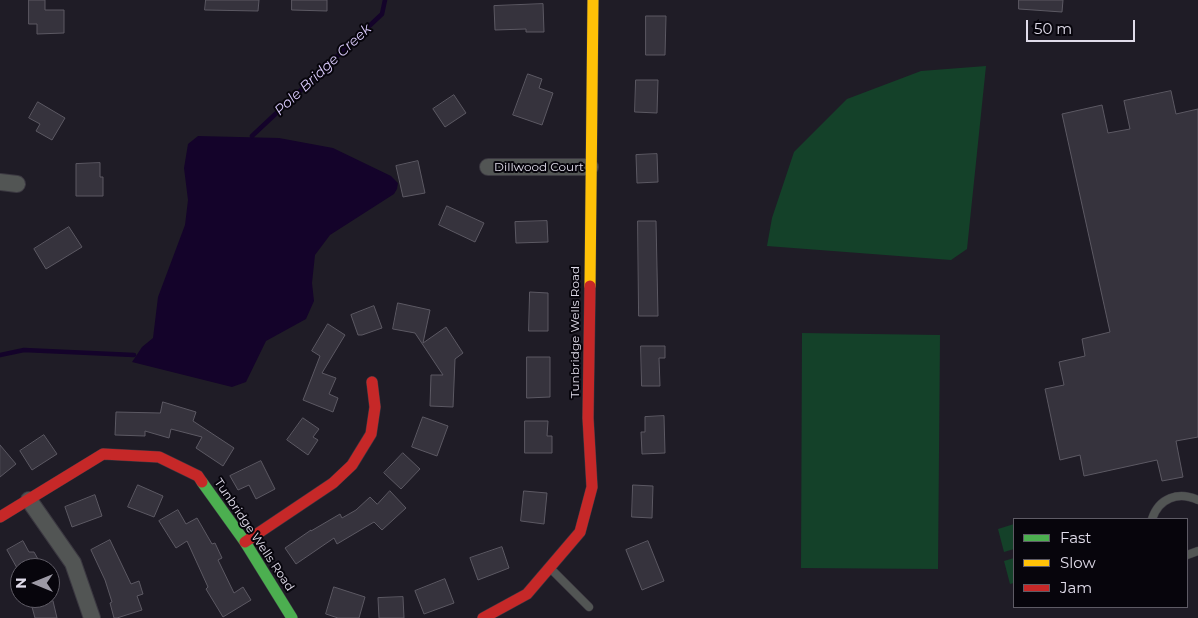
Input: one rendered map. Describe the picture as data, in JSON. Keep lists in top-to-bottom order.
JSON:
{
  "streets": {
    "street": ["Dillwood Court", "Tunbridge Wells Road"]
  },
  "crossings": [
    ["Dillwood Court", "Tunbridge Wells Road"]
  ],
  "water": ["Pole Bridge Creek"],
  "legend": ["Fast", "Slow", "Jam"],
  "scale_bar": "50 m",
  "north": "left"
}
